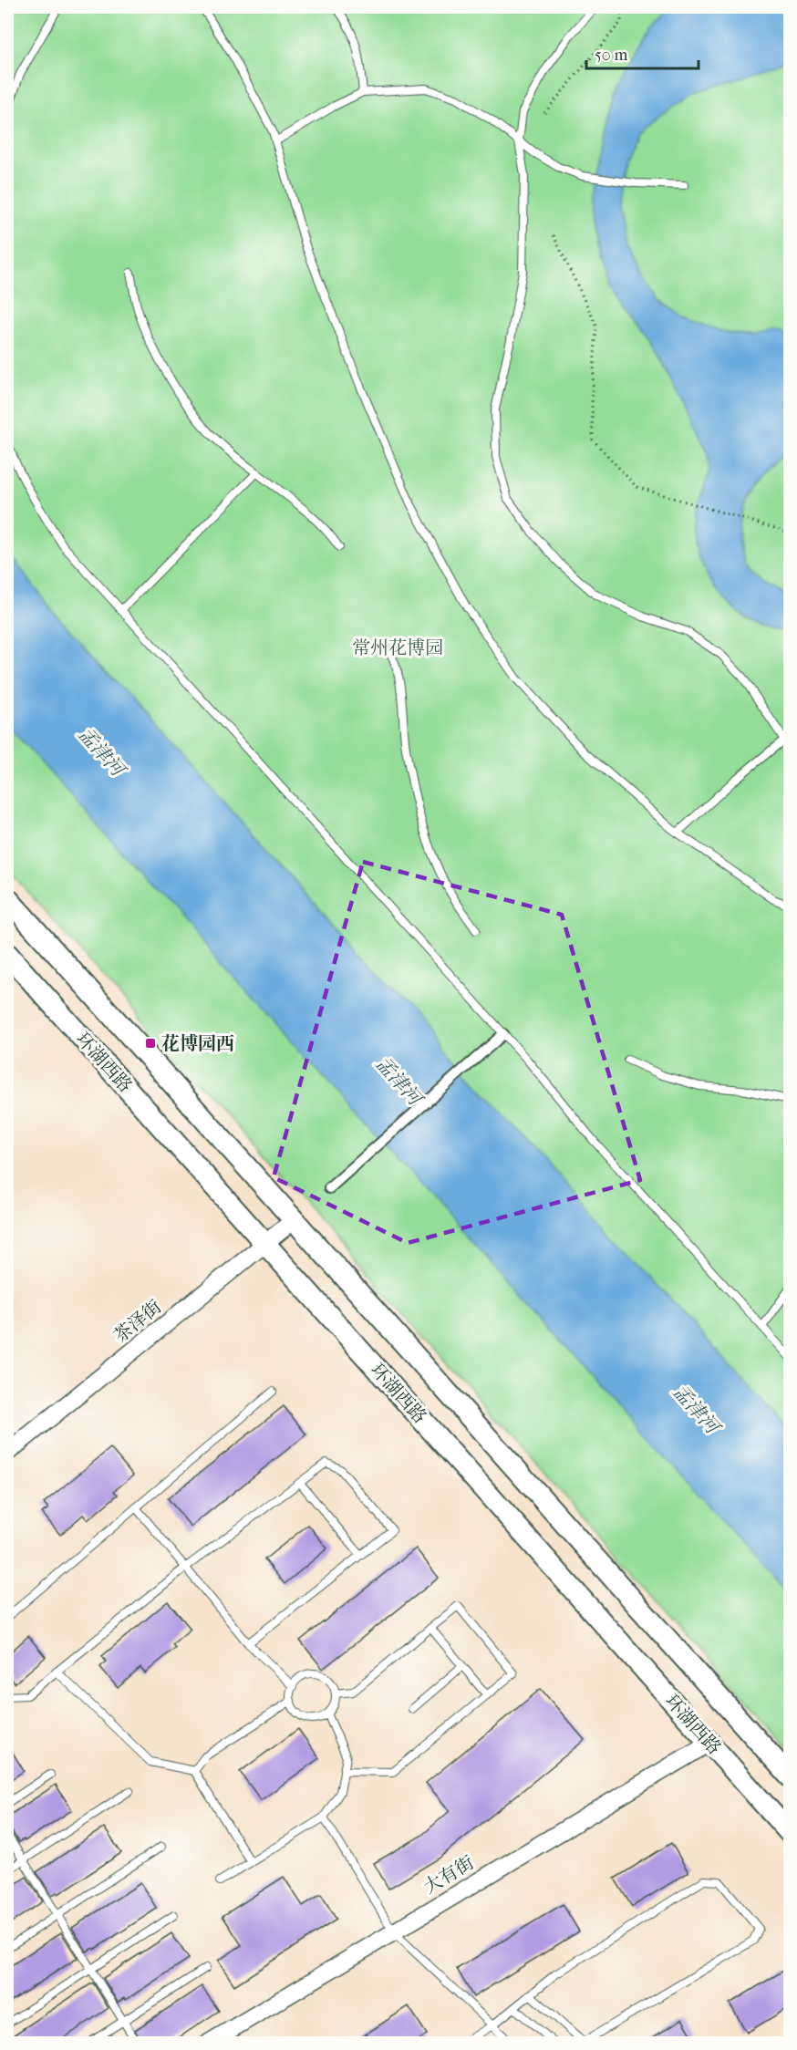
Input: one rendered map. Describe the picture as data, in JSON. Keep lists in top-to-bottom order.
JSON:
{
  "streets": {
    "main road": ["环湖西路"],
    "street": ["茶泽街", "大有街"]
  },
  "crossings": [
    ["环湖西路", "茶泽街"],
    ["环湖西路", "大有街"]
  ],
  "water": ["孟津河"],
  "parks": ["常州花博园"],
  "places": {
    "transit": ["花博园西"]
  },
  "scale_bar": "50 m"
}
